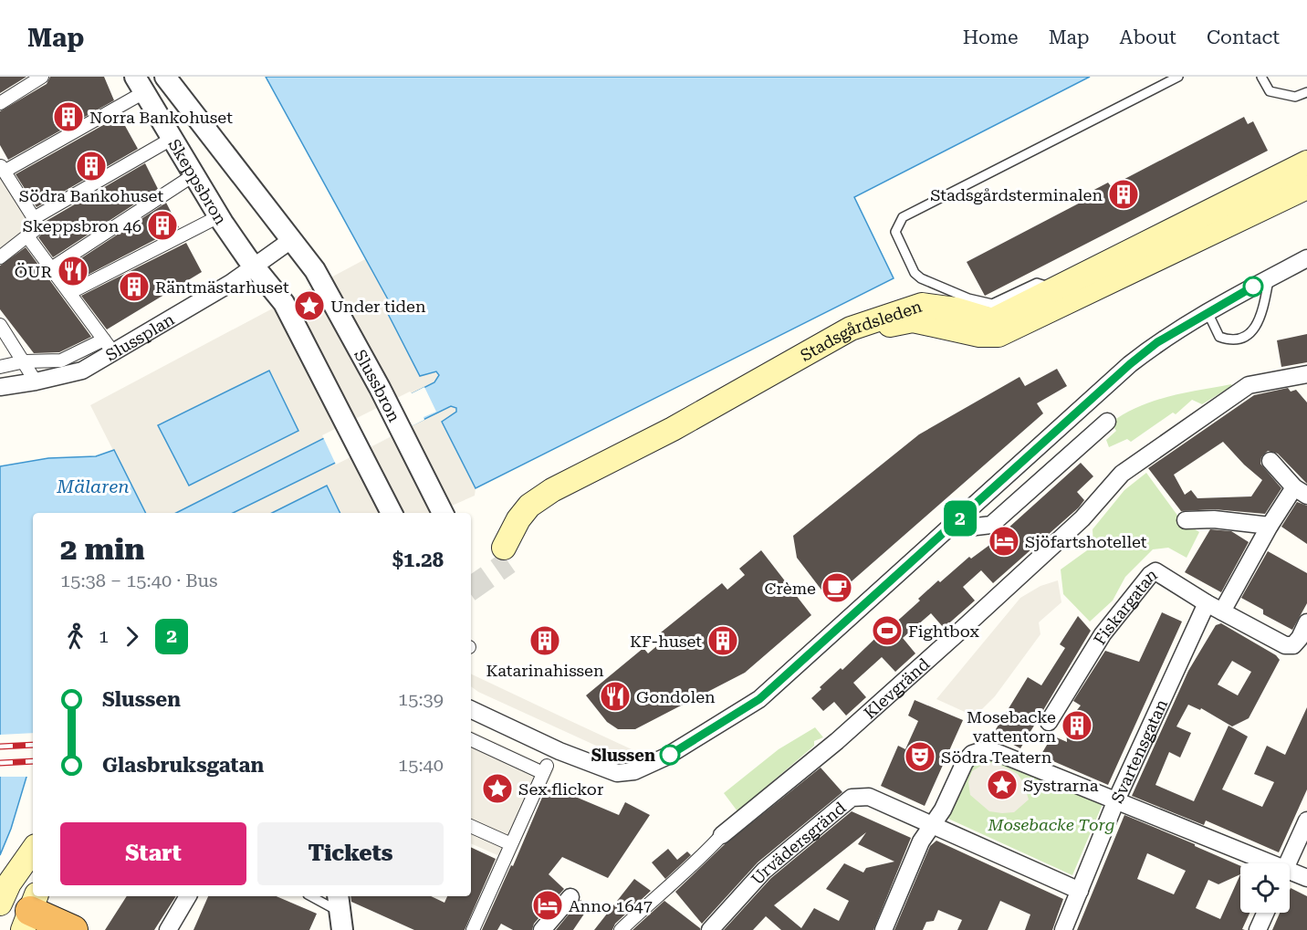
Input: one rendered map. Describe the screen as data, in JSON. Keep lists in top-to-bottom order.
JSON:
{
  "streets": {
    "main road": ["Stadsgårdsleden"],
    "street": [
      "Skeppsbron",
      "Slussplan",
      "Slussbron",
      "Fiskargatan",
      "Klevgränd",
      "Svartensgatan",
      "Urvädersgränd"
    ]
  },
  "crossings": [
    ["Skeppsbron", "Slussplan"],
    ["Skeppsbron", "Slussbron"],
    ["Fiskargatan", "Svartensgatan"]
  ],
  "water": ["Mälaren"],
  "parks": ["Mosebacke Torg"],
  "places": {
    "building": [
      "Norra Bankohuset",
      "Södra Bankohuset",
      "Stadsgårdsterminalen",
      "Skeppsbron 46",
      "Räntmästarhuset",
      "Katarinahissen",
      "KF-huset",
      "Mosebacke vattentorn"
    ],
    "restaurant": ["ÖUR", "Gondolen"],
    "place": ["Under tiden", "Systrarna", "Sex flickor"],
    "hotel": ["Sjöfartshotellet", "Anno 1647"],
    "cafe": ["Crème"],
    "sports": ["Fightbox"],
    "other": ["Slussen"],
    "theatre": ["Södra Teatern"]
  },
  "lines": ["bus line 2"],
  "page": {
    "header": "Map",
    "nav": [
      "Home",
      "Map",
      "About",
      "Contact"
    ],
    "on_map": "2",
    "heading": ["2 min", "15:38 – 15:40 · Bus", "$1.28"],
    "legs": ["1", "2"],
    "list": [
      {
        "name": "Slussen",
        "value": "15:39"
      },
      {
        "name": "Glasbruksgatan",
        "value": "15:40"
      }
    ],
    "buttons": ["Start", "Tickets"]
  }
}
